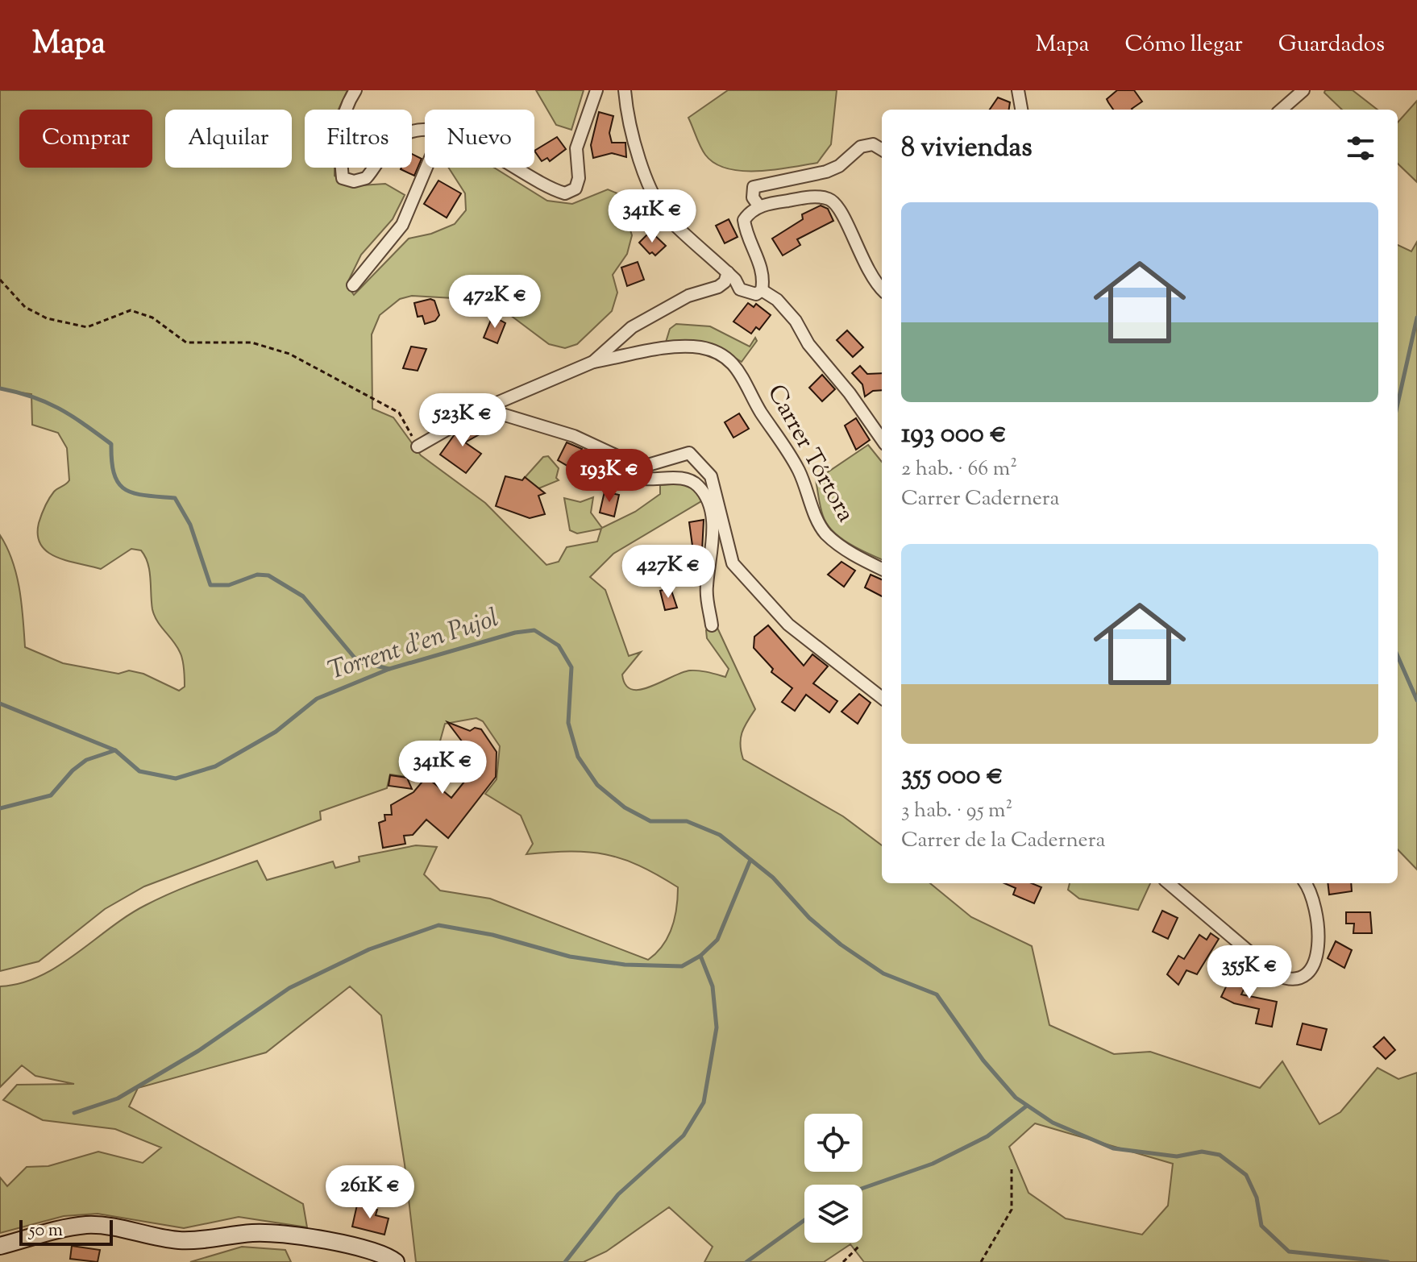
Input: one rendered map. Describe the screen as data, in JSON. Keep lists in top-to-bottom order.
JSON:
{
  "streets": {
    "street": ["Carrer Tórtora"]
  },
  "water": ["Torrent d'en Pujol"],
  "scale_bar": "50 m",
  "page": {
    "header": "Mapa",
    "nav": ["Mapa", "Cómo llegar", "Guardados"],
    "chip": [
      "Comprar",
      "Alquilar",
      "Filtros",
      "Nuevo"
    ],
    "heading": "8 viviendas",
    "list": [
      {
        "name": "193 000 €",
        "note": "2 hab. · 66 m² · Carrer Cadernera"
      },
      {
        "name": "355 000 €",
        "note": "3 hab. · 95 m² · Carrer de la Cadernera"
      }
    ],
    "price": [
      "341K €",
      "472K €",
      "523K €",
      "193K €",
      "427K €",
      "341K €",
      "355K €",
      "261K €"
    ],
    "scale": "50 m"
  }
}
